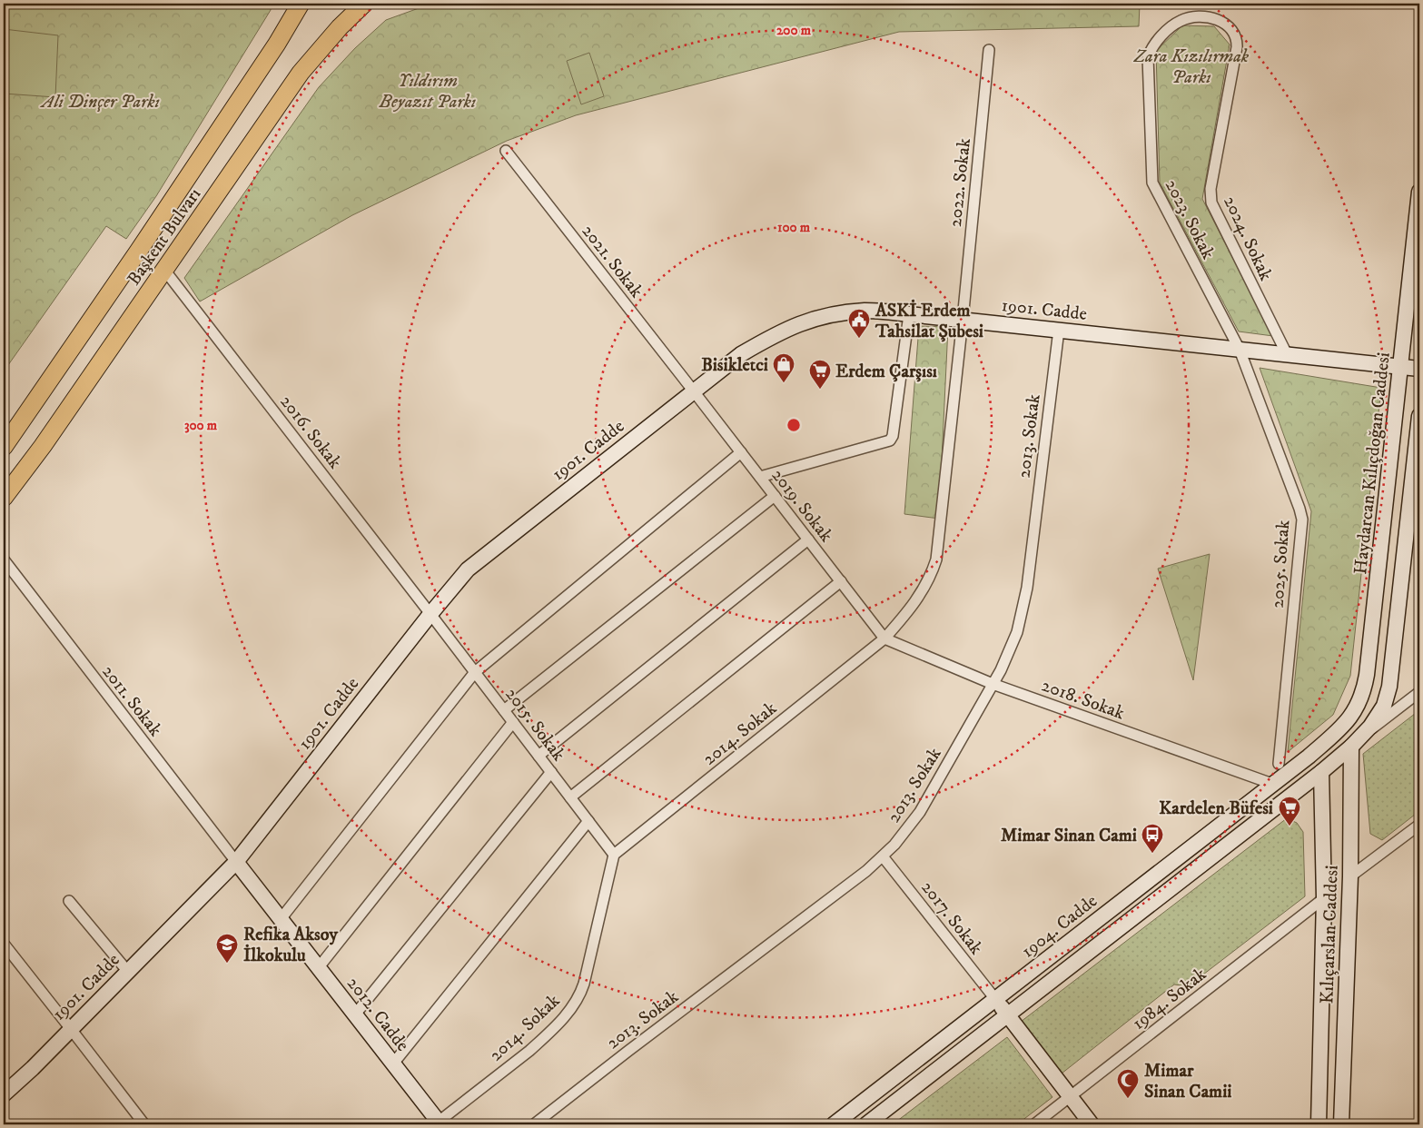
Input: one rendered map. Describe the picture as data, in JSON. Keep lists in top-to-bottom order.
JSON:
{
  "streets": {
    "main road": [
      "Başkent Bulvarı",
      "1901. Cadde",
      "Haydarcan Kılıçdoğan Caddesi",
      "1904. Cadde",
      "Kılıçarslan Caddesi",
      "2012. Cadde"
    ],
    "street": [
      "2022. Sokak",
      "2023. Sokak",
      "2024. Sokak",
      "2021. Sokak",
      "2016. Sokak",
      "2013. Sokak",
      "2019. Sokak",
      "2025. Sokak",
      "2018. Sokak",
      "2011. Sokak",
      "2015. Sokak",
      "2014. Sokak",
      "2017. Sokak",
      "1984. Sokak"
    ]
  },
  "crossings": [
    ["2022. Sokak", "1901. Cadde"],
    ["2022. Sokak", "2014. Sokak"],
    ["2023. Sokak", "2024. Sokak"],
    ["2023. Sokak", "1901. Cadde"],
    ["2023. Sokak", "2025. Sokak"],
    ["Başkent Bulvarı", "2016. Sokak"],
    ["2024. Sokak", "1901. Cadde"],
    ["2021. Sokak", "1901. Cadde"],
    ["2021. Sokak", "2019. Sokak"],
    ["1901. Cadde", "2016. Sokak"],
    ["1901. Cadde", "2013. Sokak"],
    ["1901. Cadde", "Haydarcan Kılıçdoğan Caddesi"],
    ["1901. Cadde", "2019. Sokak"],
    ["1901. Cadde", "2025. Sokak"],
    ["1901. Cadde", "2011. Sokak"],
    ["1901. Cadde", "2015. Sokak"],
    ["1901. Cadde", "2014. Sokak"],
    ["1901. Cadde", "2012. Cadde"],
    ["2016. Sokak", "2015. Sokak"],
    ["2013. Sokak", "2018. Sokak"],
    ["2013. Sokak", "2017. Sokak"],
    ["Haydarcan Kılıçdoğan Caddesi", "1904. Cadde"],
    ["2019. Sokak", "2018. Sokak"],
    ["2019. Sokak", "2014. Sokak"],
    ["2018. Sokak", "2014. Sokak"],
    ["2018. Sokak", "1904. Cadde"],
    ["2011. Sokak", "2012. Cadde"],
    ["2015. Sokak", "2014. Sokak"],
    ["2014. Sokak", "2012. Cadde"],
    ["2017. Sokak", "1904. Cadde"],
    ["Kılıçarslan Caddesi", "1984. Sokak"]
  ],
  "parks": ["Zara Kızılırmak Parkı", "Yıldırım Beyazıt Parkı", "Ali Dinçer Parkı"],
  "places": {
    "public building": ["ASKİ Erdem Tahsilat Şubesi"],
    "shop": ["Bisikletci"],
    "supermarket": ["Erdem Çarşısı", "Kardelen Büfesi"],
    "bus stop": ["Mimar Sinan Cami"],
    "school or university": ["Refika Aksoy İlkokulu"],
    "mosque": ["Mimar Sinan Camii"]
  },
  "rings": ["200 m", "100 m", "300 m"]
}
